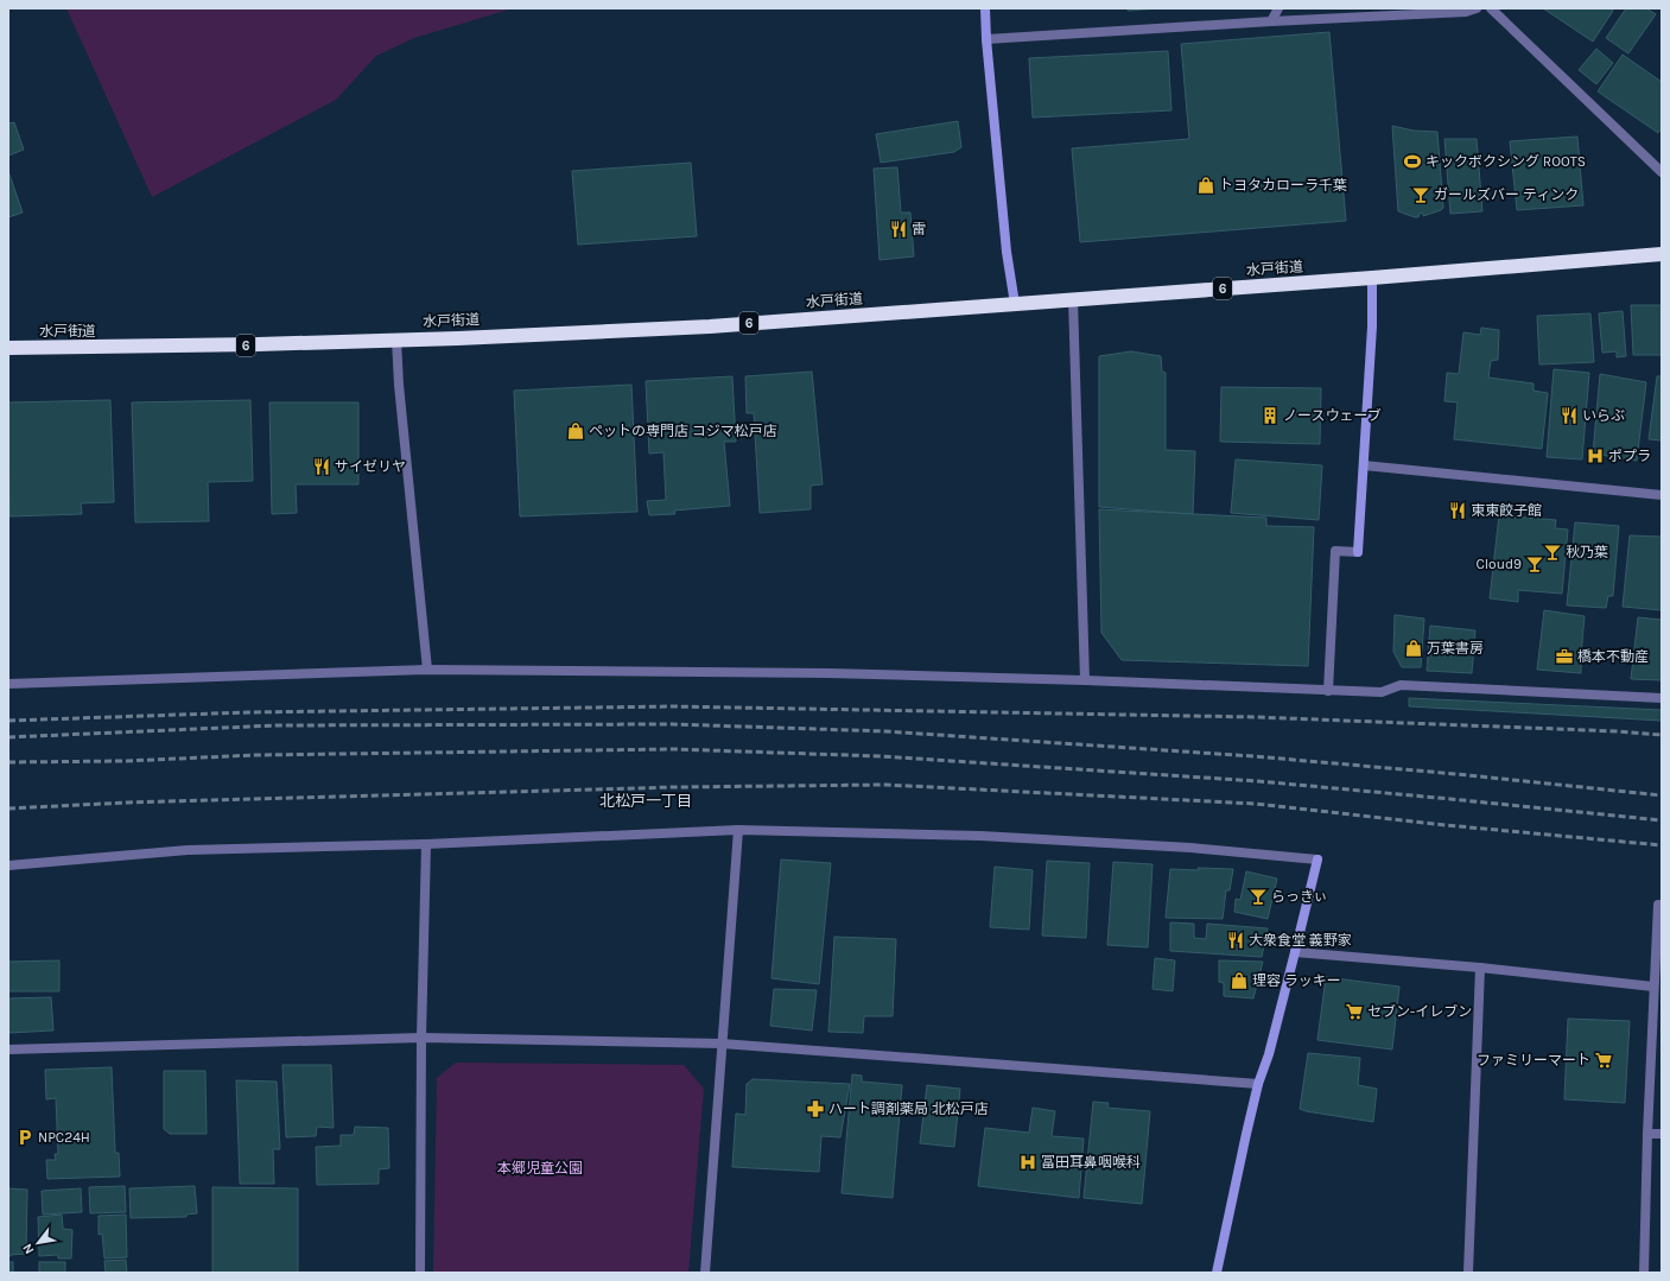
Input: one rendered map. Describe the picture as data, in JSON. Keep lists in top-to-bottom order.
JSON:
{
  "streets": {
    "highway": ["水戸街道", "6"]
  },
  "districts": ["北松戸一丁目"],
  "parks": ["本郷児童公園"],
  "places": {
    "sports": ["キックボクシング ROOTS"],
    "shop": [
      "トヨタカローラ千葉",
      "ペットの専門店 コジマ松戸店",
      "万葉書房",
      "理容 ラッキー"
    ],
    "bar": [
      "ガールズバー ティンク",
      "秋乃葉",
      "Cloud9",
      "らっきぃ"
    ],
    "restaurant": [
      "雷",
      "いらぶ",
      "サイゼリヤ",
      "東東餃子館",
      "大衆食堂 義野家"
    ],
    "building": ["ノースウェーブ"],
    "hospital": ["ポプラ", "冨田耳鼻咽喉科"],
    "office": ["橋本不動産"],
    "supermarket": ["セブン-イレブン", "ファミリーマート"],
    "pharmacy": ["ハート調剤薬局 北松戸店"],
    "parking": ["NPC24H"]
  },
  "north": "bottom left"
}
